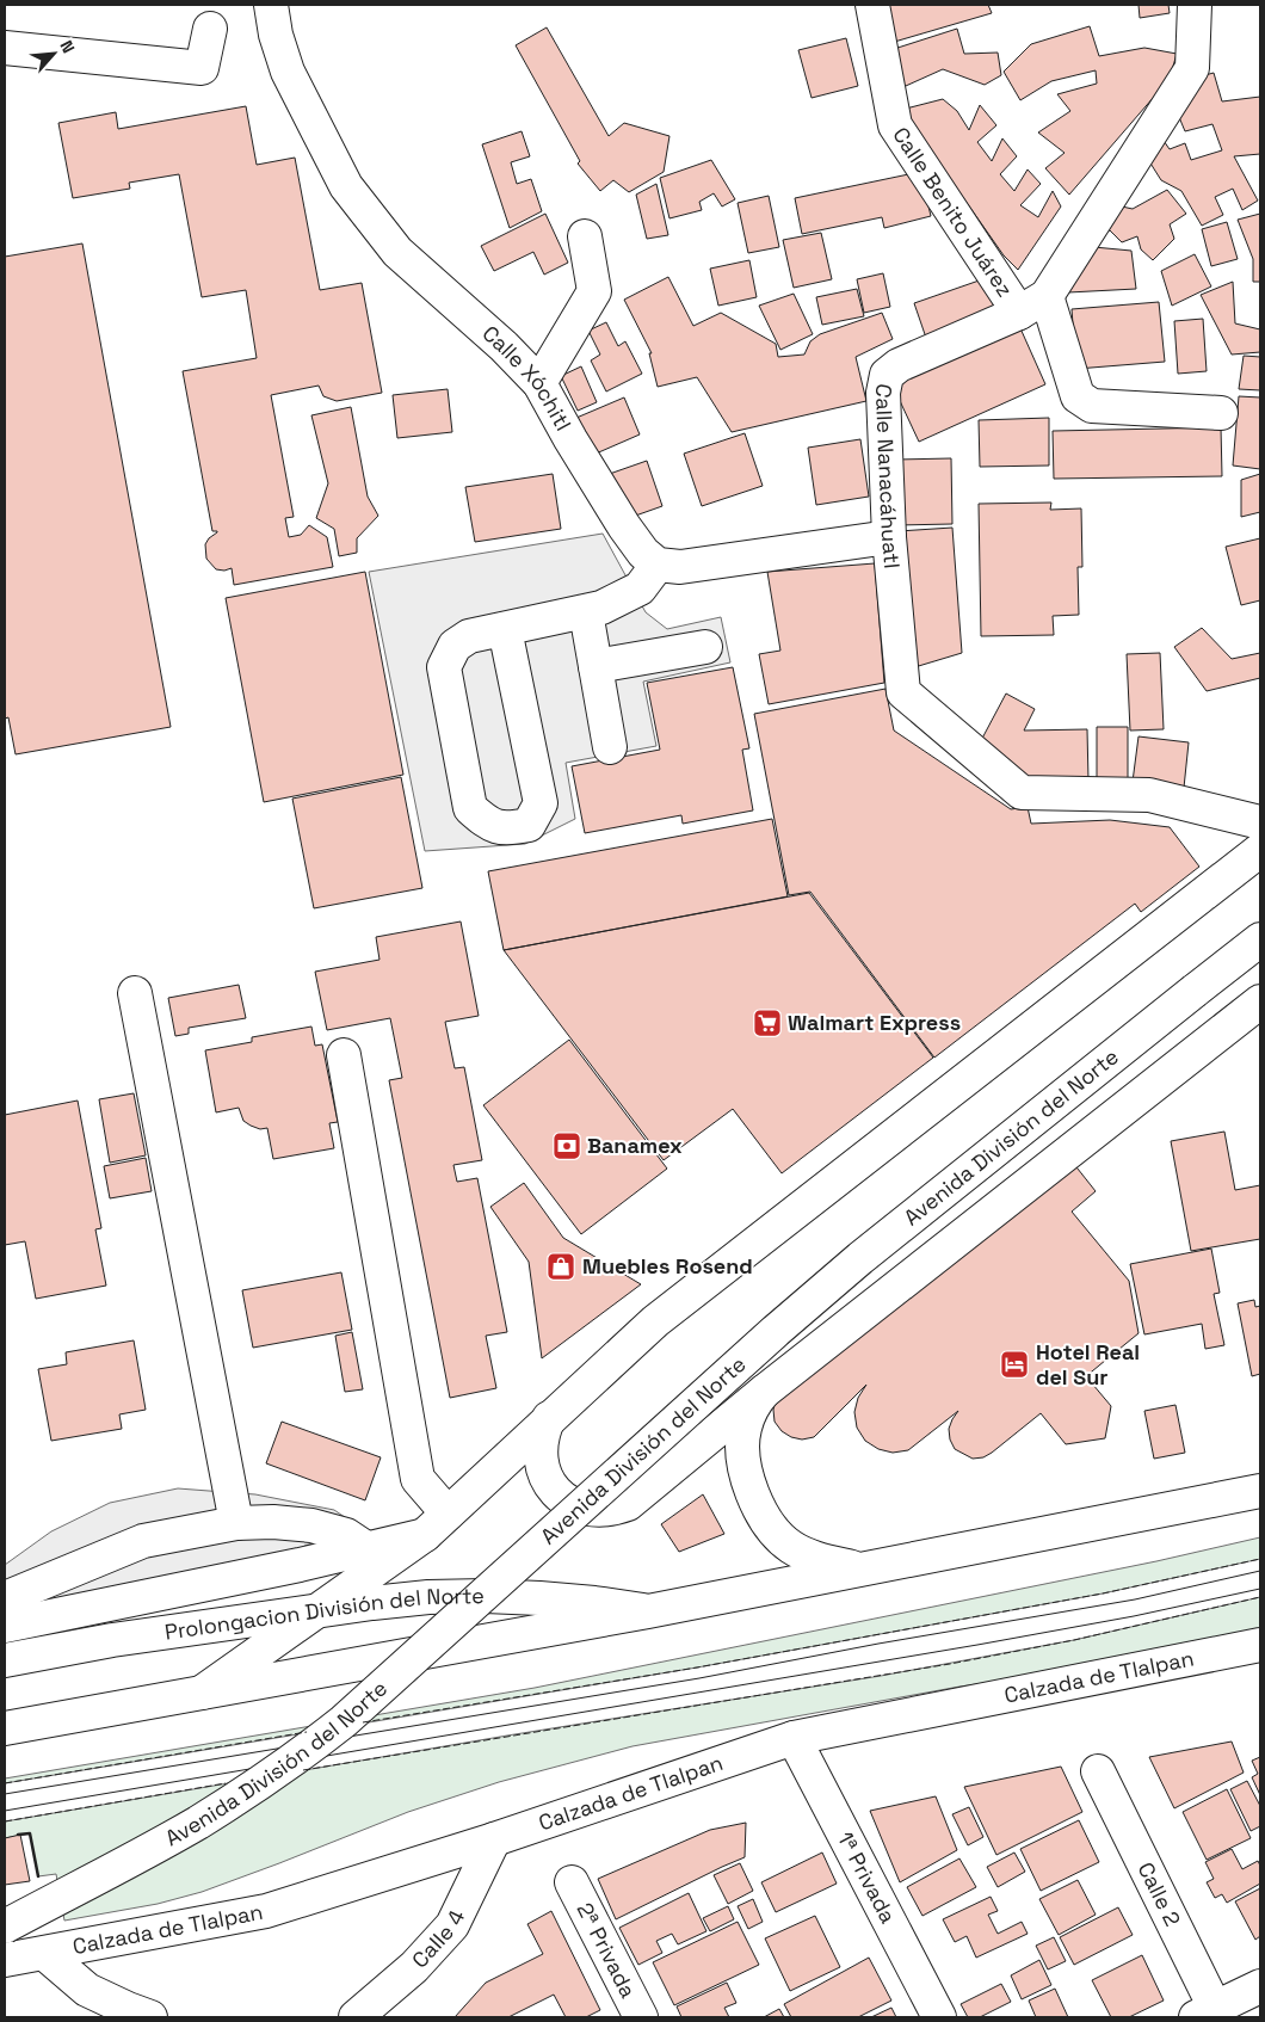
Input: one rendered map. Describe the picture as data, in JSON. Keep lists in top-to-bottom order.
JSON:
{
  "streets": {
    "main road": [
      "Calle Benito Juárez",
      "Calle Xóchitl",
      "Calle Nanacáhuatl",
      "Avenida División del Norte",
      "Prolongacion División del Norte",
      "Calzada de Tlalpan",
      "1ª Privada",
      "Calle 2",
      "Calle 4",
      "2ª Privada"
    ]
  },
  "crossings": [
    ["Calle Benito Juárez", "Calle Nanacáhuatl"],
    ["Calzada de Tlalpan", "1ª Privada"],
    ["Calzada de Tlalpan", "Calle 4"]
  ],
  "places": {
    "supermarket": ["Walmart Express"],
    "bank": ["Banamex"],
    "shop": ["Muebles Rosend"],
    "hotel": ["Hotel Real del Sur"]
  },
  "north": "top right"
}
